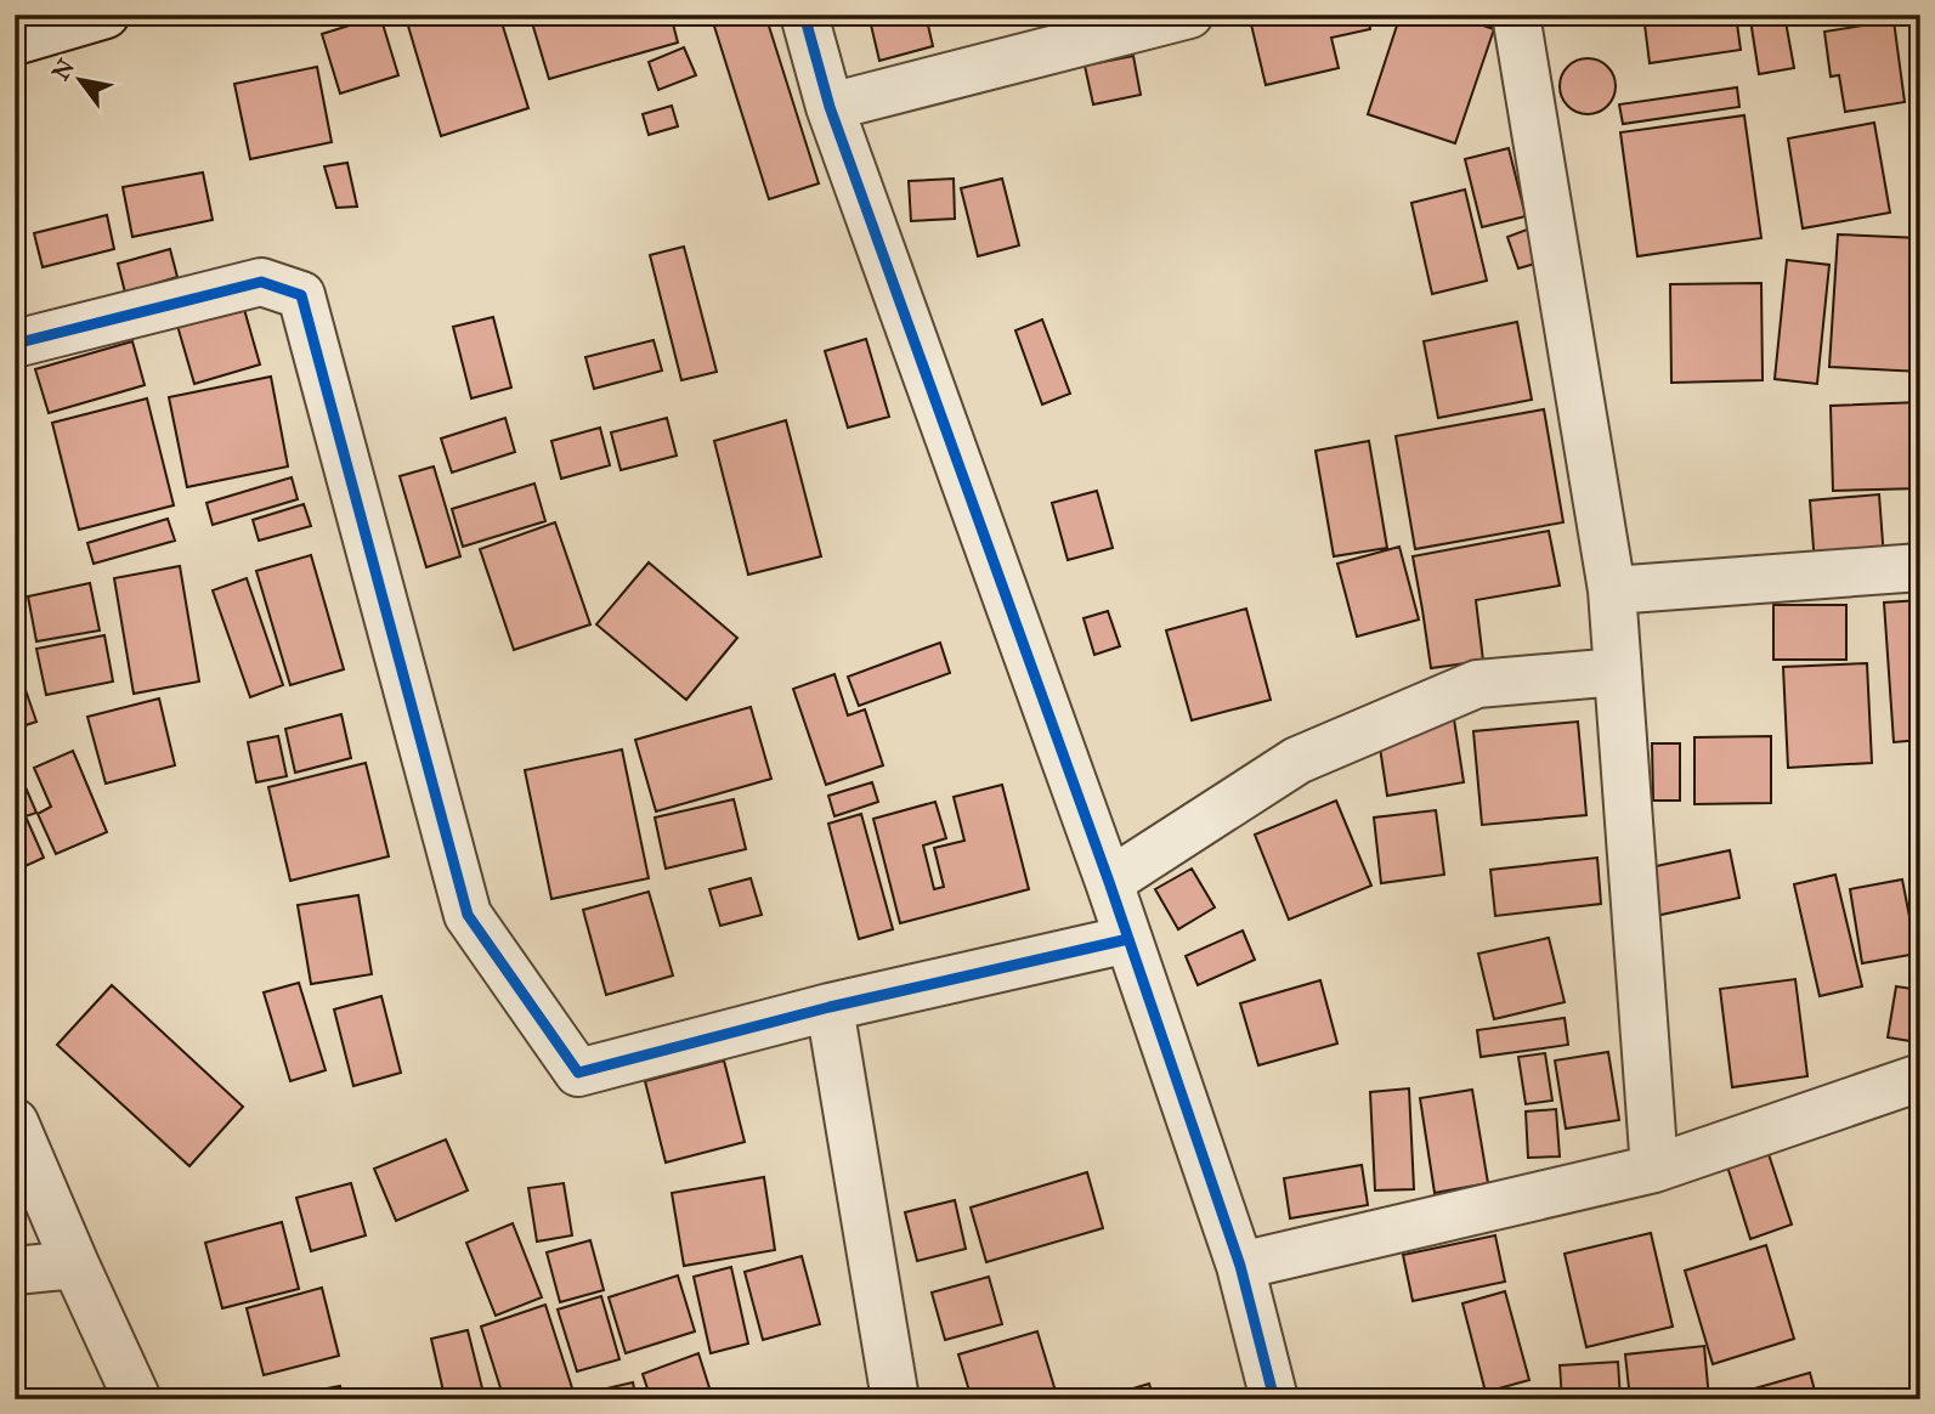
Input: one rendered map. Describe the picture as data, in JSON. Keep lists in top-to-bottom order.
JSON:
{
  "north": "top left"
}
